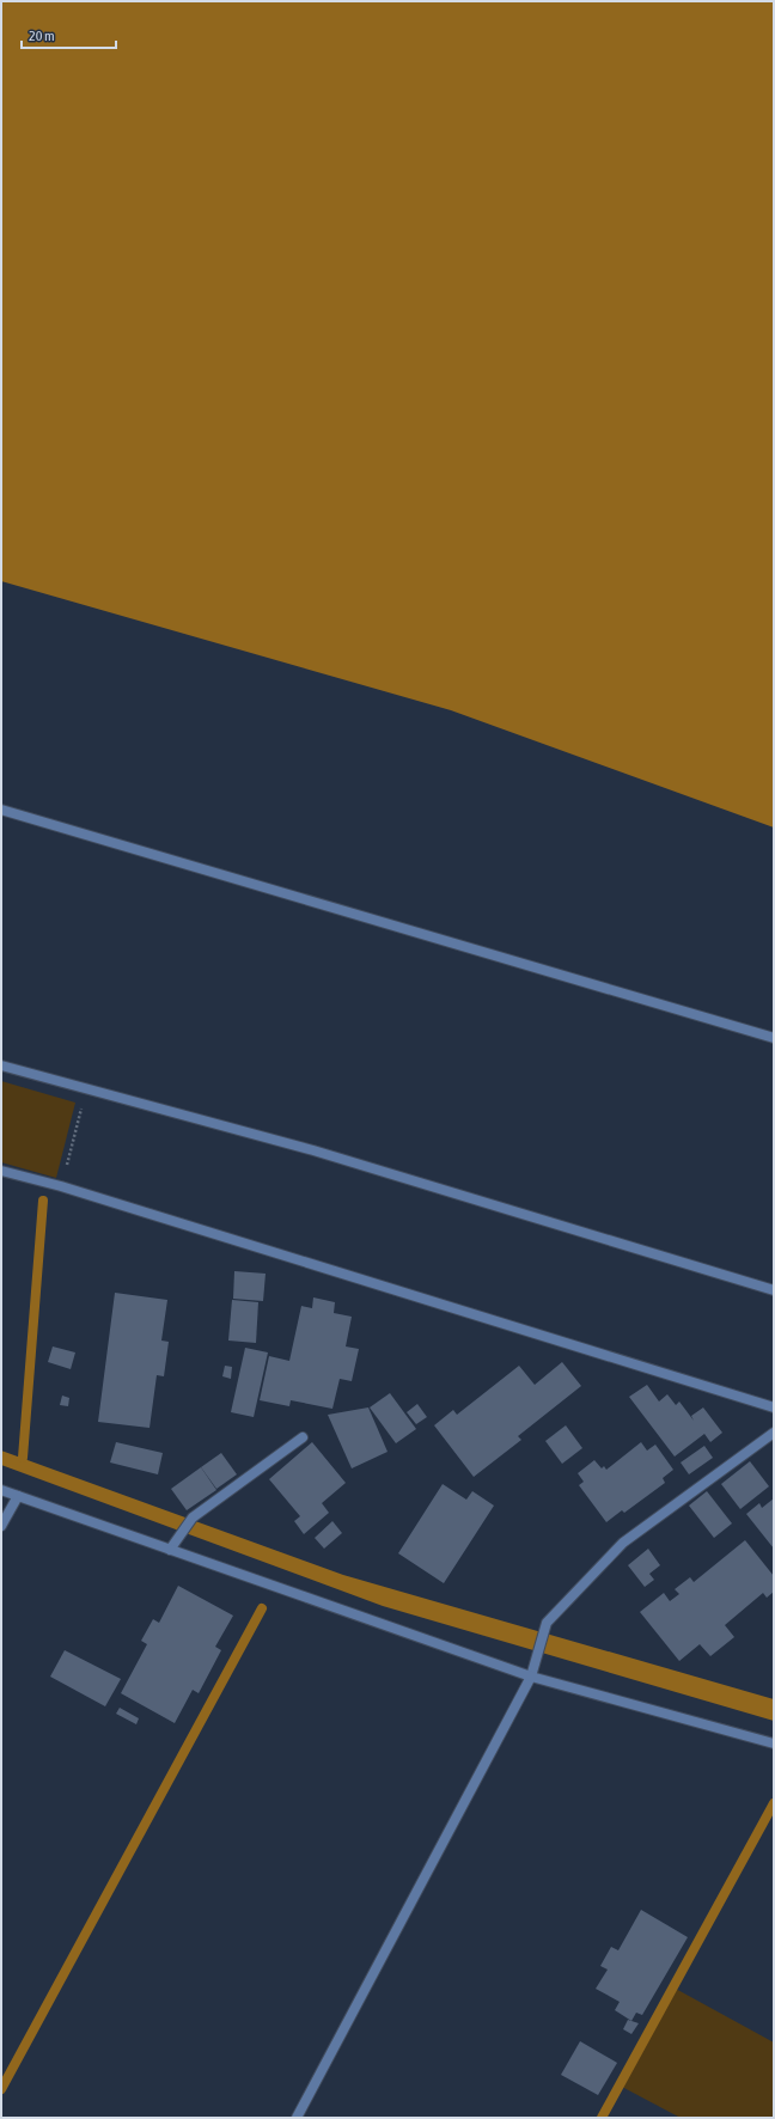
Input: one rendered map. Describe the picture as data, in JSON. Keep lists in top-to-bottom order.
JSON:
{
  "scale_bar": "20 m"
}
